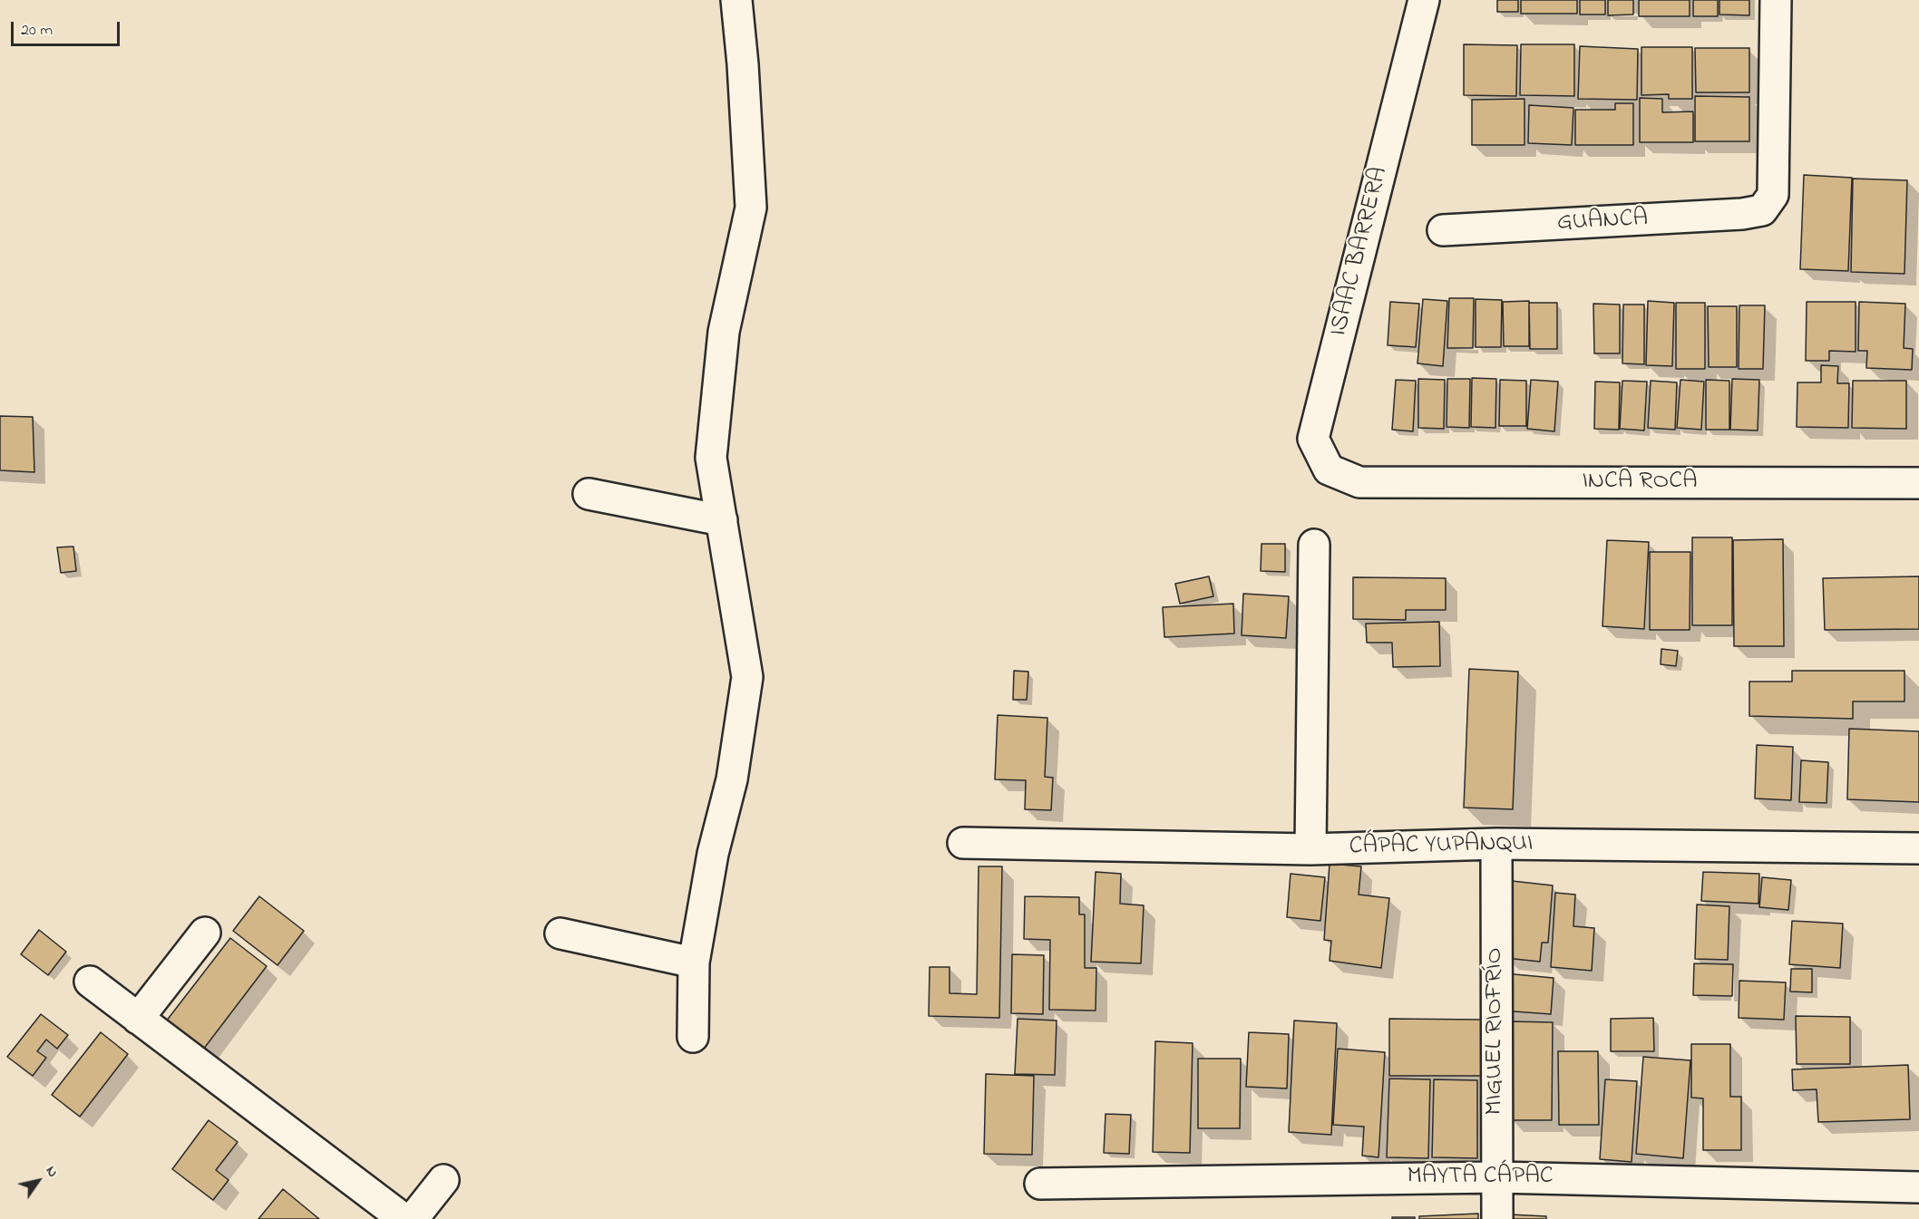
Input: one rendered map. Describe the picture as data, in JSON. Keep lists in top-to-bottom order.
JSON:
{
  "streets": {
    "street": [
      "GUANCA",
      "ISAAC BARRERA",
      "INCA ROCA",
      "CÁPAC YUPANQUI",
      "MIGUEL RIOFRÍO",
      "MAYTA CÁPAC"
    ]
  },
  "crossings": [
    ["ISAAC BARRERA", "INCA ROCA"],
    ["CÁPAC YUPANQUI", "MIGUEL RIOFRÍO"],
    ["MIGUEL RIOFRÍO", "MAYTA CÁPAC"]
  ],
  "scale_bar": "20 m",
  "north": "top right"
}
